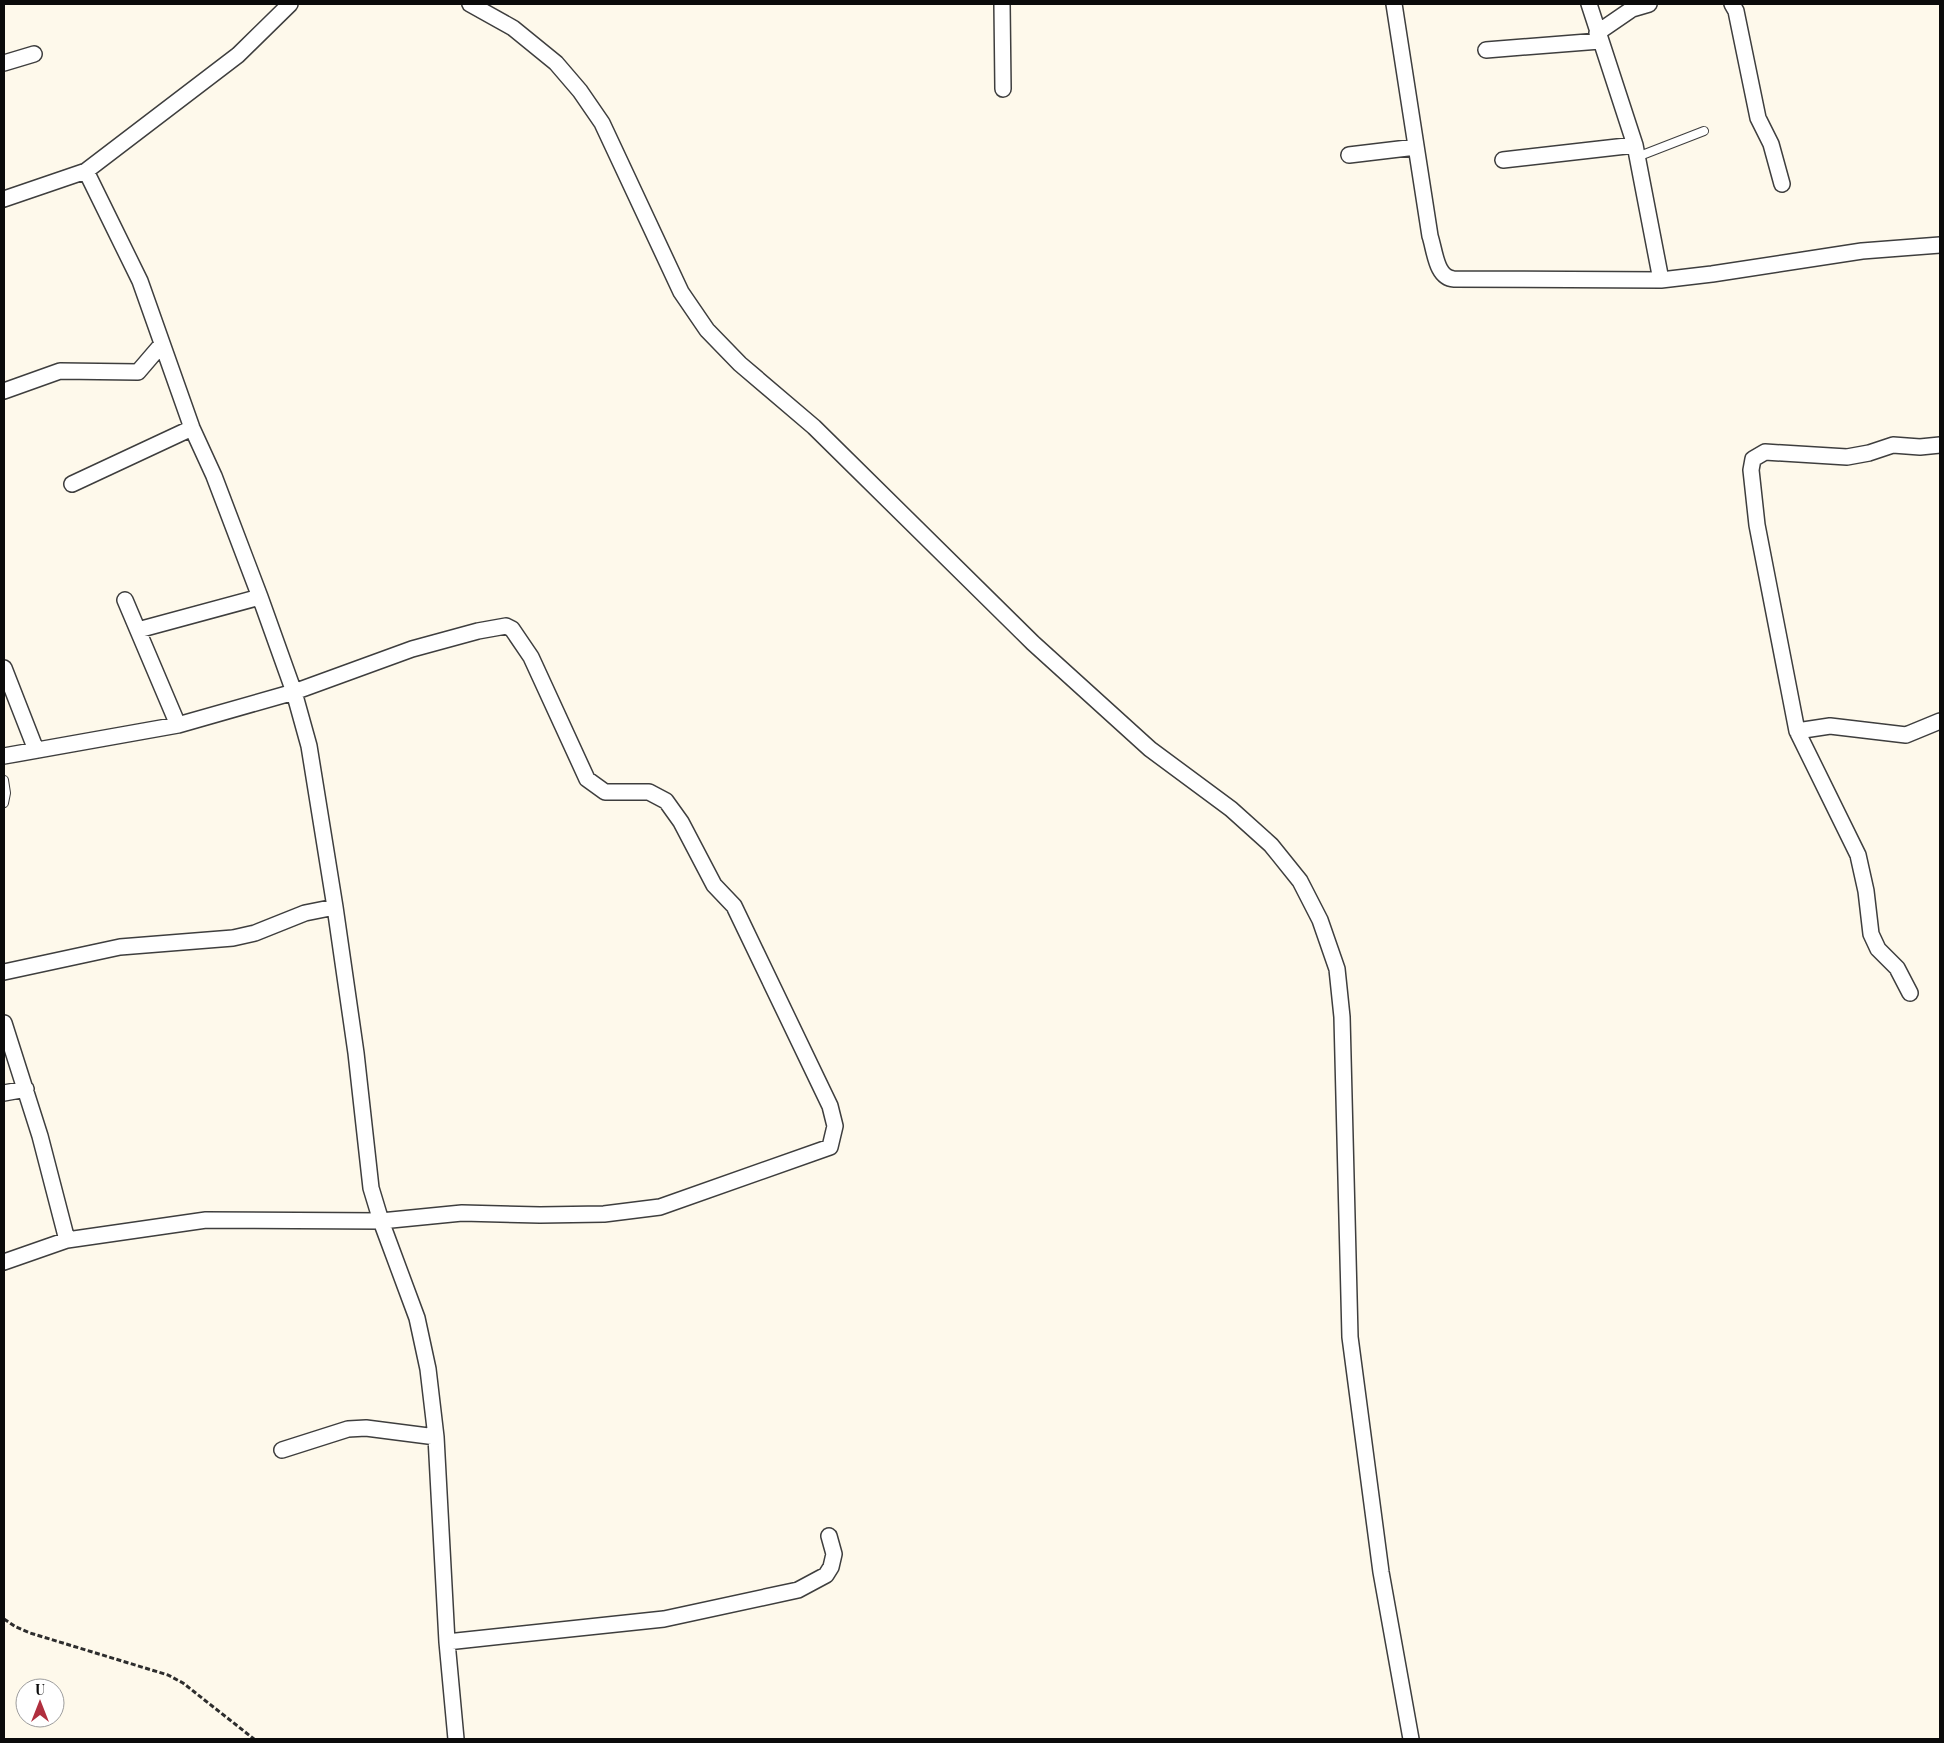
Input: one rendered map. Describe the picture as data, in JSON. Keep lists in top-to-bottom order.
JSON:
{
  "north": "top"
}
